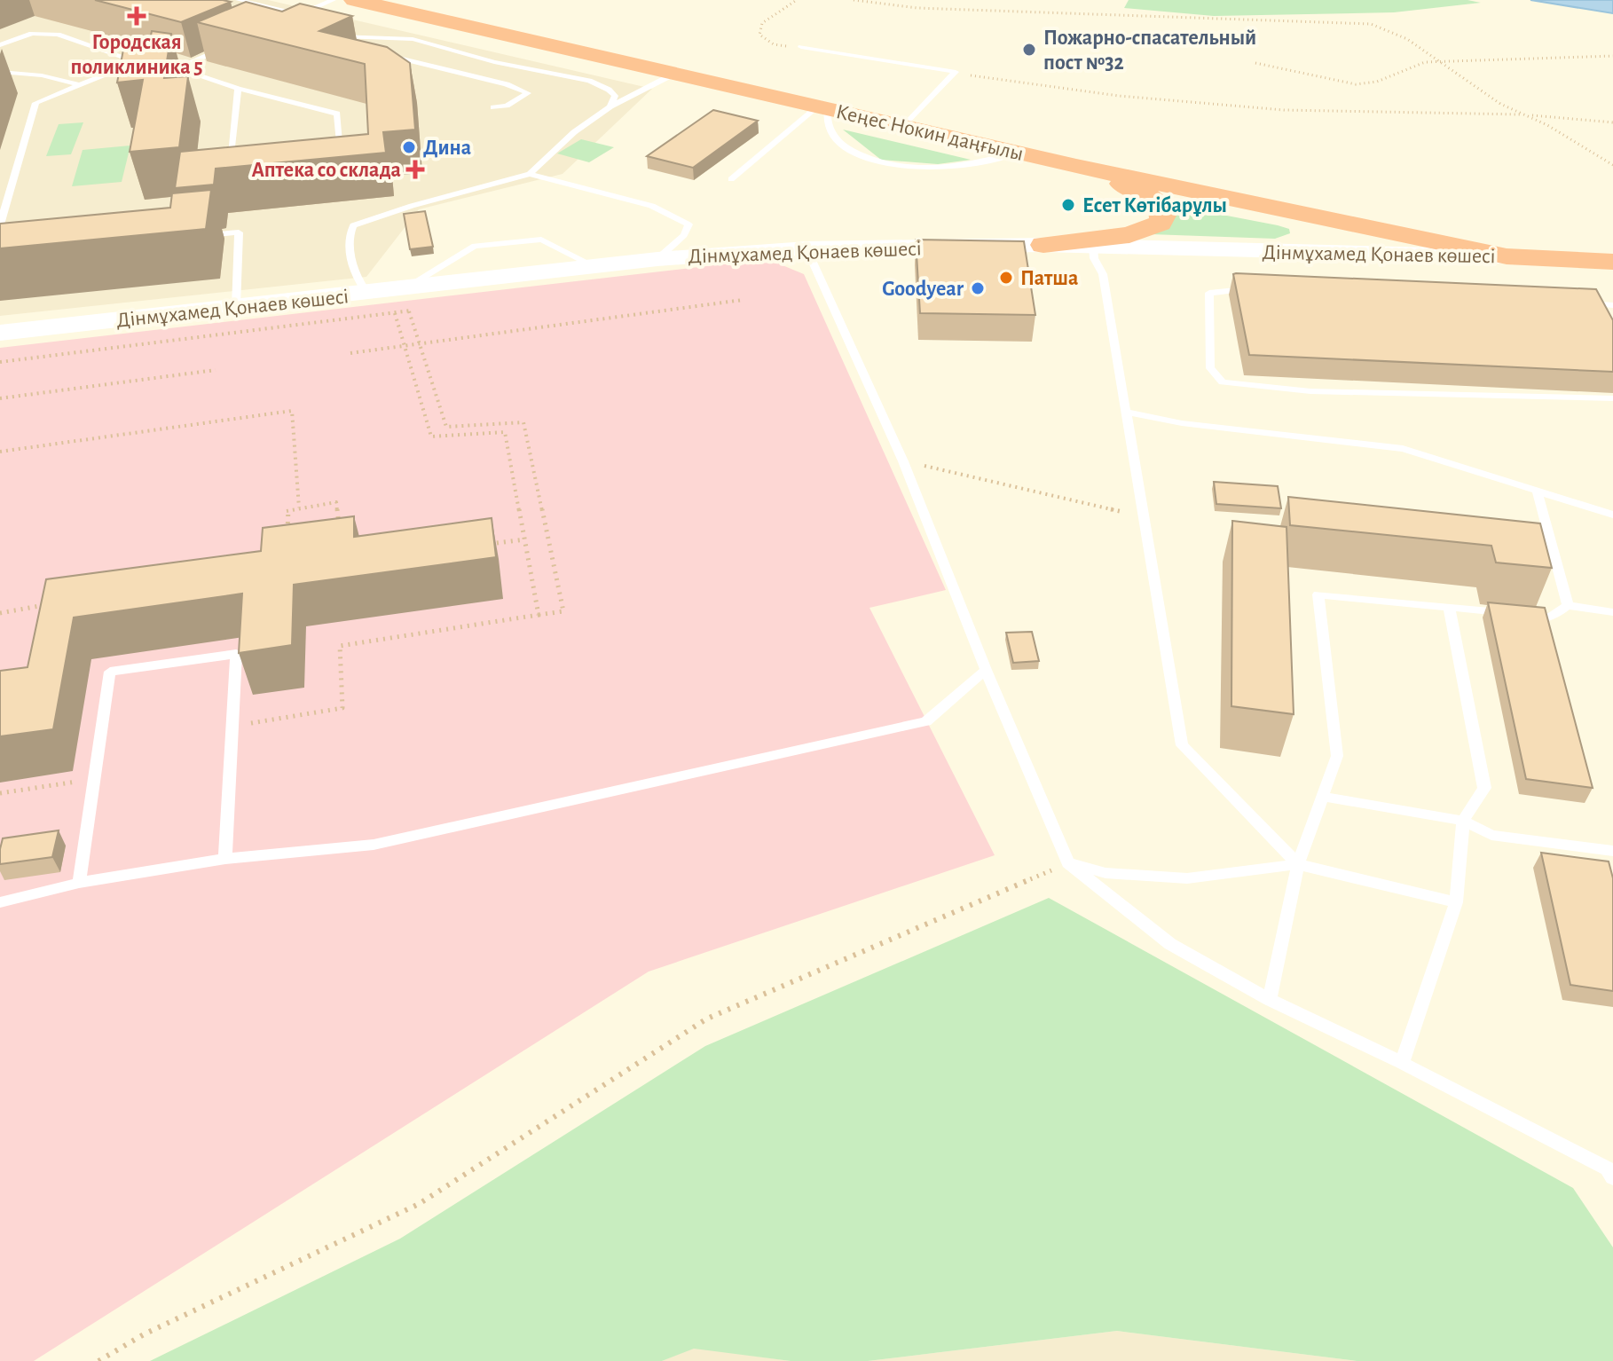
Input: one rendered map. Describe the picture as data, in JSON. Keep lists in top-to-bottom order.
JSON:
{
  "streets": {
    "highway": ["Кеңес Нокин даңғылы", "Дінмұхамед Қонаев көшесі"]
  },
  "crossings": [
    ["Кеңес Нокин даңғылы", "Дінмұхамед Қонаев көшесі"]
  ],
  "places": {
    "health": ["Городская поликлиника 5", "Аптека со склада"],
    "other": [
      "Пожарно-спасательный пост №32",
      "Дина",
      "Есет Көтібарұлы",
      "Патша",
      "Goodyear"
    ]
  }
}
